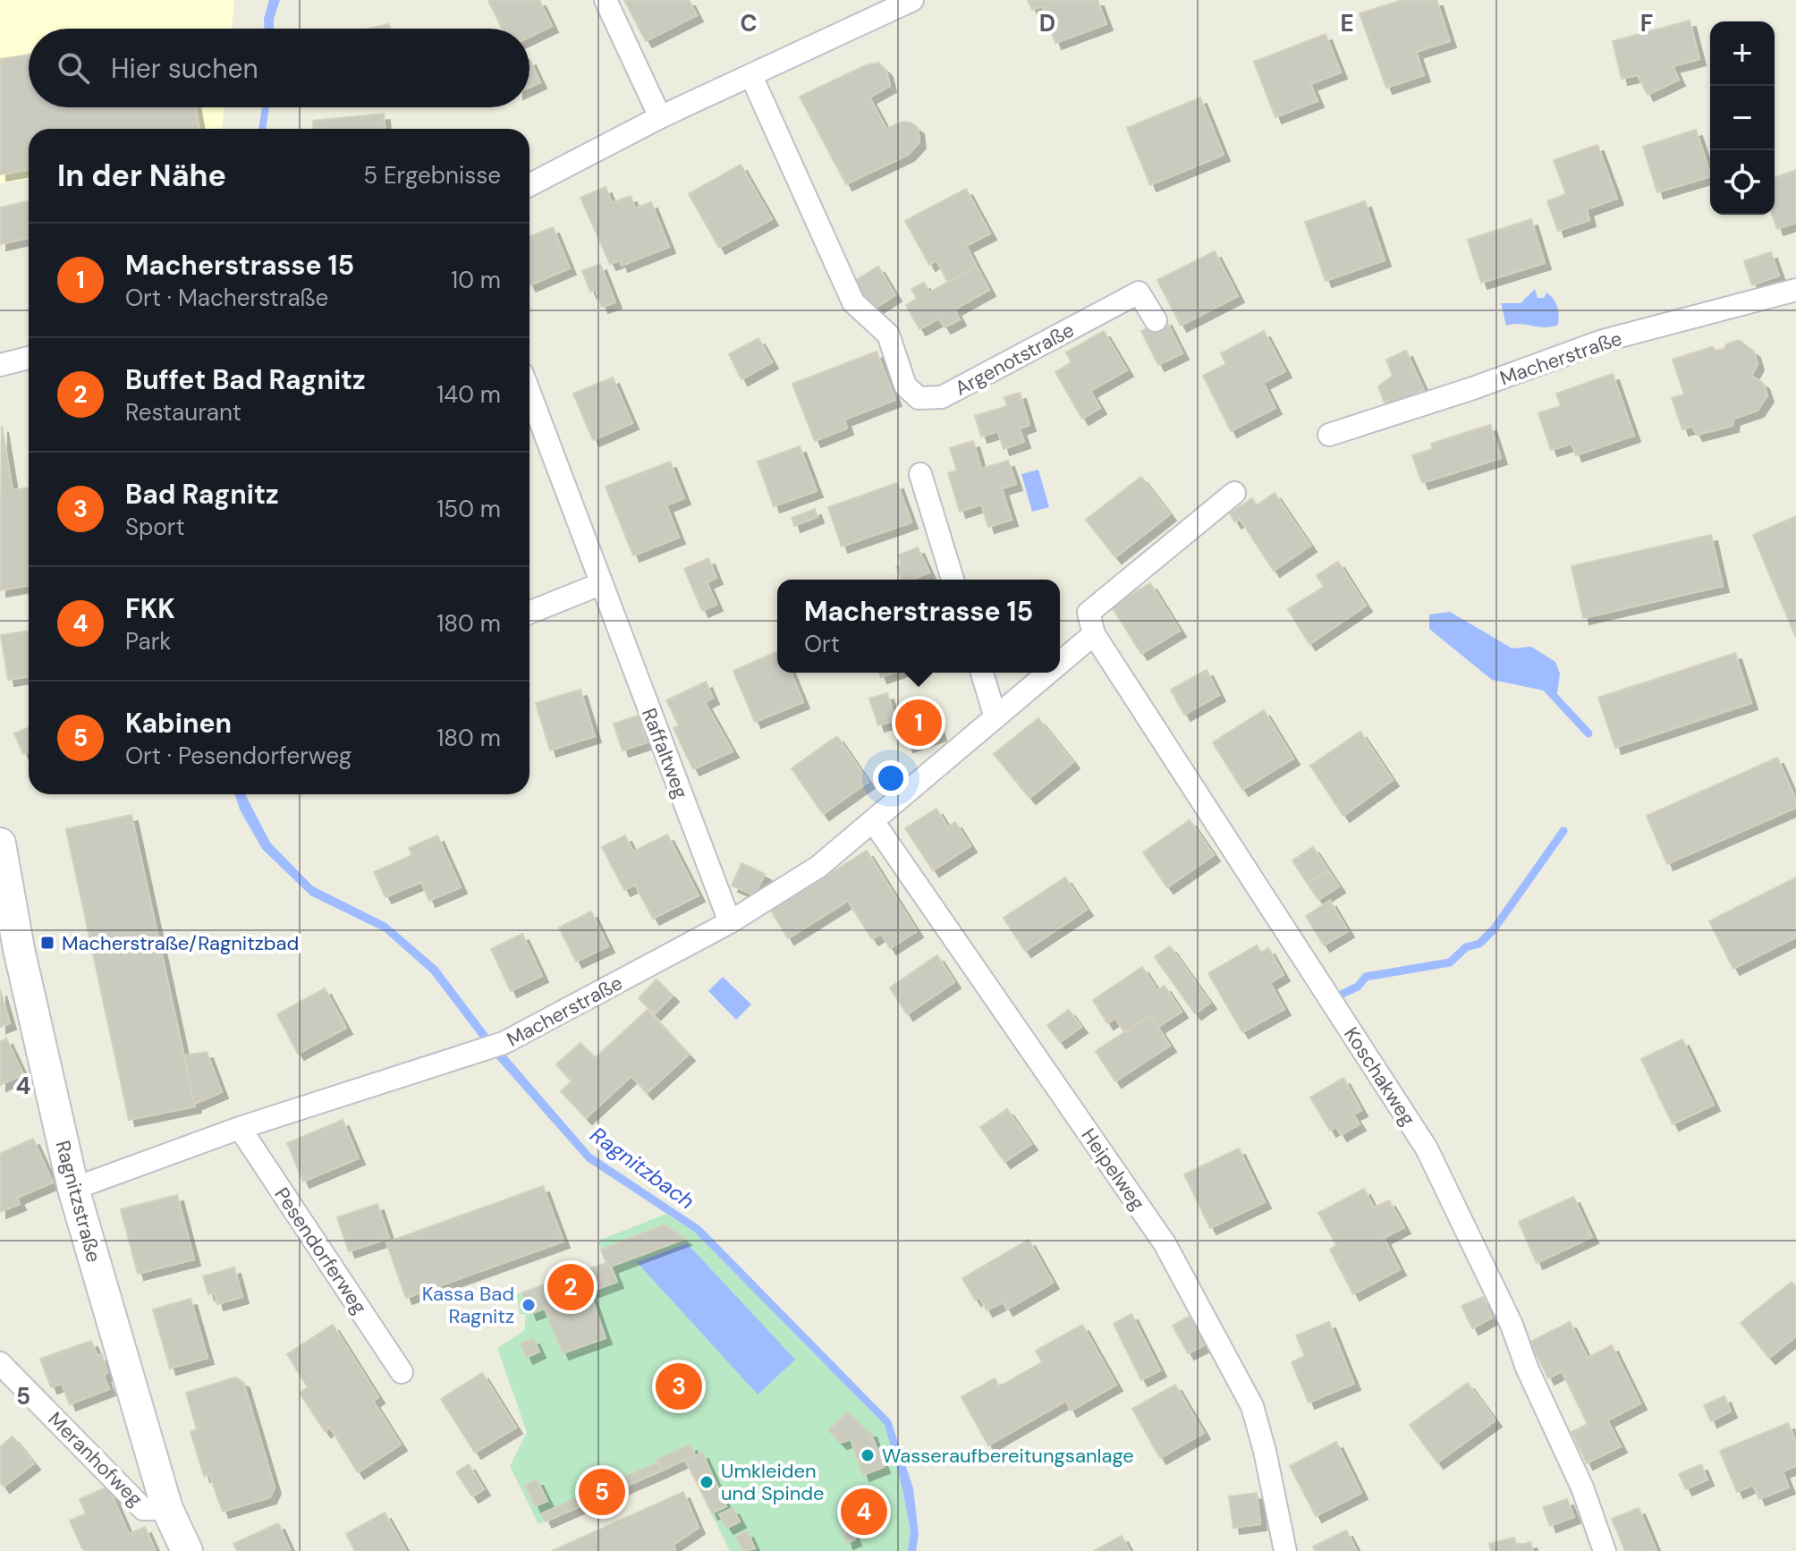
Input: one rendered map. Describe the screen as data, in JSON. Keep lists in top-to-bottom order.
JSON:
{
  "streets": {
    "main road": ["Ragnitzstraße"],
    "street": [
      "Macherstraße",
      "Argenotstraße",
      "Raffaltweg",
      "Koschakweg",
      "Heipelweg",
      "Pesendorferweg",
      "Meranhofweg"
    ]
  },
  "crossings": [
    ["Macherstraße", "Raffaltweg"],
    ["Macherstraße", "Koschakweg"],
    ["Macherstraße", "Heipelweg"],
    ["Macherstraße", "Ragnitzstraße"],
    ["Macherstraße", "Pesendorferweg"],
    ["Ragnitzstraße", "Meranhofweg"]
  ],
  "water": ["Ragnitzbach"],
  "places": {
    "transit": ["Macherstraße/Ragnitzbad"],
    "other": ["Kassa Bad Ragnitz", "Wasseraufbereitungsanlage", "Umkleiden und Spinde"]
  },
  "page": {
    "map_buttons": ["+", "−"],
    "search": "Hier suchen",
    "heading": ["In der Nähe", "5 Ergebnisse"],
    "list": [
      {
        "mark": "1",
        "name": "Macherstrasse 15",
        "note": "Ort · Macherstraße",
        "value": "10 m"
      },
      {
        "mark": "2",
        "name": "Buffet Bad Ragnitz",
        "note": "Restaurant",
        "value": "140 m"
      },
      {
        "mark": "3",
        "name": "Bad Ragnitz",
        "note": "Sport",
        "value": "150 m"
      },
      {
        "mark": "4",
        "name": "FKK",
        "note": "Park",
        "value": "180 m"
      },
      {
        "mark": "5",
        "name": "Kabinen",
        "note": "Ort · Pesendorferweg",
        "value": "180 m"
      }
    ],
    "popup": ["Macherstrasse 15", "Ort"],
    "pins": [
      "1",
      "2",
      "3",
      "5",
      "4"
    ]
  },
  "grid": {
    "columns": [
      "C",
      "D",
      "E",
      "F"
    ],
    "rows": ["4", "5"]
  }
}
